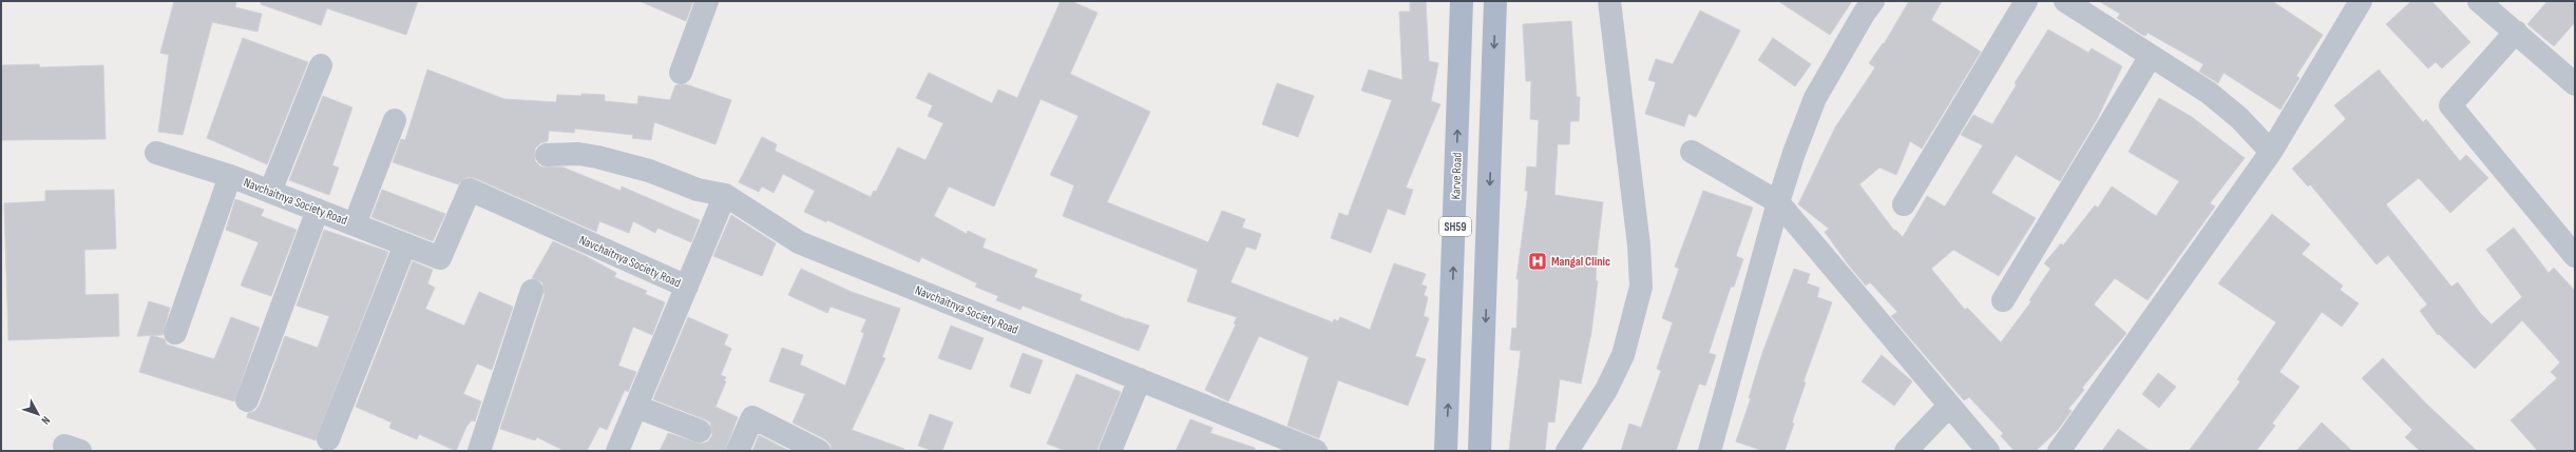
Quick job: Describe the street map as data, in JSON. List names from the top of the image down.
{
  "streets": {
    "main road": ["Karve Road", "SH59"],
    "street": ["Navchaitnya Society Road"]
  },
  "places": {
    "hospital": ["Mangal Clinic"]
  },
  "north": "bottom right"
}
